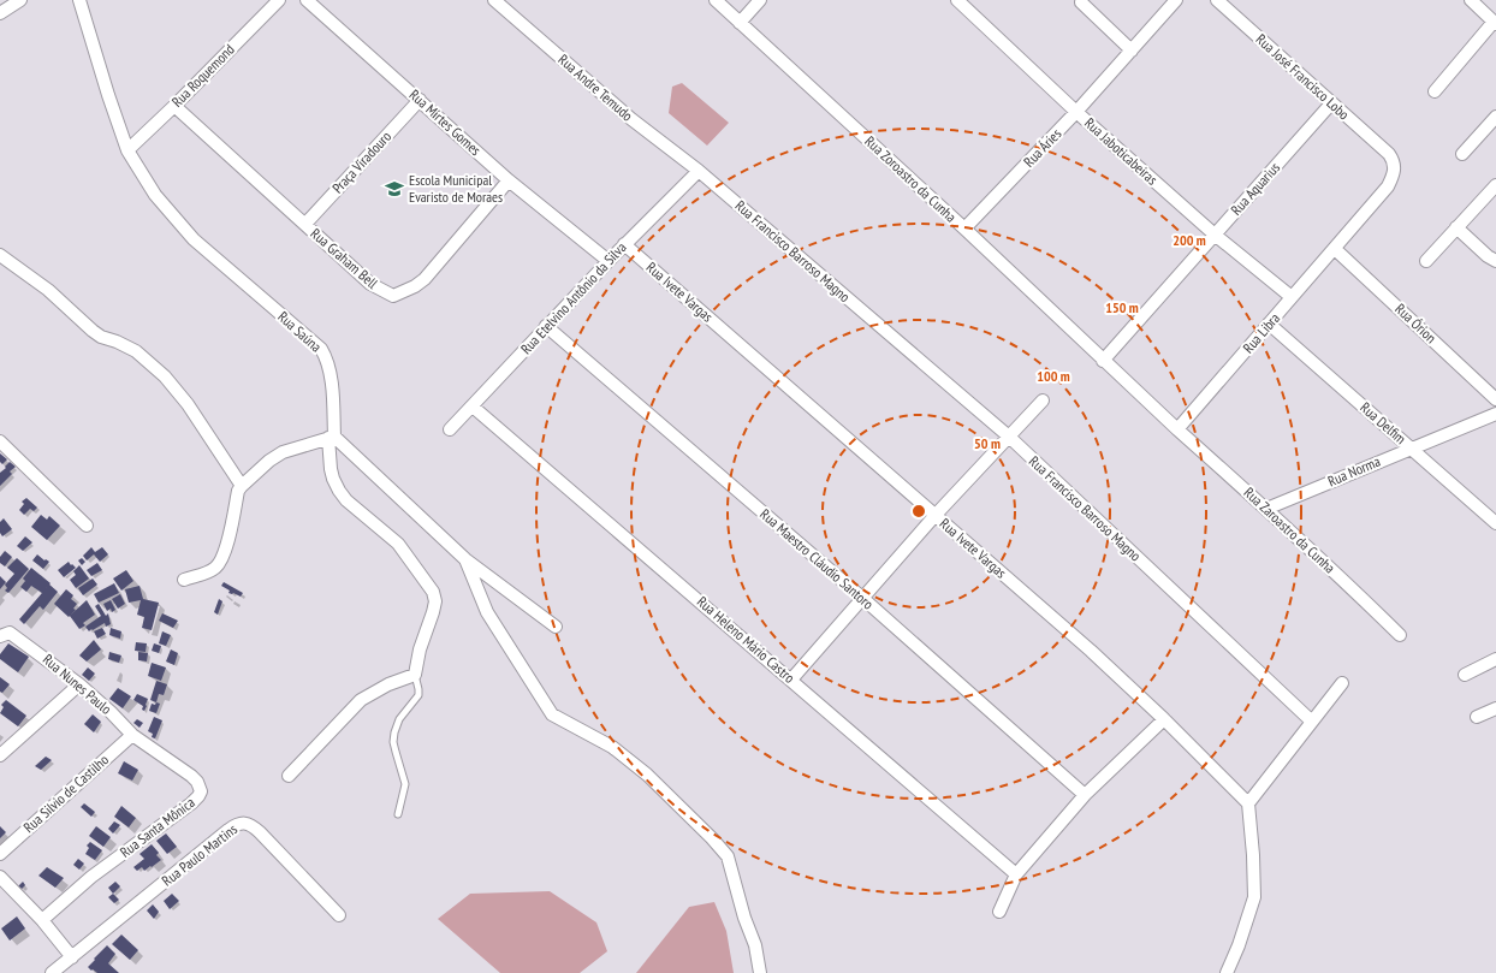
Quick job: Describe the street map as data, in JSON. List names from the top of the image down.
{
  "streets": {
    "street": [
      "Rua Roquemond",
      "Rua José Francisco Lobo",
      "Rua Andre Temudo",
      "Rua Mirtes Gomes",
      "Rua Áries",
      "Rua Jaboticabeiras",
      "Praça Viradouro",
      "Rua Zoroastro da Cunha",
      "Rua Aquarius",
      "Rua Francisco Barroso Magno",
      "Rua Graham Bell",
      "Rua Ivete Vargas",
      "Rua Etelvino Antônio da Silva",
      "Rua Órion",
      "Rua Saúna",
      "Rua Libra",
      "Rua Delfim",
      "Rua Norma",
      "Rua Zaroastro da Cunha",
      "Rua Maestro Cláudio Santoro",
      "Rua Heleno Mário Castro",
      "Rua Nunes Paulo",
      "Rua Silvio de Castilho",
      "Rua Santa Mônica",
      "Rua Paulo Martins"
    ]
  },
  "crossings": [
    ["Rua Roquemond", "Rua Graham Bell"],
    ["Rua Roquemond", "Rua Saúna"],
    ["Rua José Francisco Lobo", "Rua Aquarius"],
    ["Rua José Francisco Lobo", "Rua Libra"],
    ["Rua Andre Temudo", "Rua Francisco Barroso Magno"],
    ["Rua Andre Temudo", "Rua Etelvino Antônio da Silva"],
    ["Rua Mirtes Gomes", "Praça Viradouro"],
    ["Rua Mirtes Gomes", "Rua Graham Bell"],
    ["Rua Mirtes Gomes", "Rua Etelvino Antônio da Silva"],
    ["Rua Áries", "Rua Jaboticabeiras"],
    ["Rua Áries", "Rua Zoroastro da Cunha"],
    ["Rua Jaboticabeiras", "Rua Aquarius"],
    ["Rua Jaboticabeiras", "Rua Libra"],
    ["Praça Viradouro", "Rua Graham Bell"],
    ["Rua Zoroastro da Cunha", "Rua Aquarius"],
    ["Rua Francisco Barroso Magno", "Rua Etelvino Antônio da Silva"],
    ["Rua Ivete Vargas", "Rua Etelvino Antônio da Silva"],
    ["Rua Etelvino Antônio da Silva", "Rua Maestro Cláudio Santoro"],
    ["Rua Etelvino Antônio da Silva", "Rua Heleno Mário Castro"],
    ["Rua Órion", "Rua Libra"],
    ["Rua Libra", "Rua Delfim"],
    ["Rua Libra", "Rua Zaroastro da Cunha"],
    ["Rua Delfim", "Rua Norma"],
    ["Rua Norma", "Rua Zaroastro da Cunha"],
    ["Rua Nunes Paulo", "Rua Silvio de Castilho"],
    ["Rua Nunes Paulo", "Rua Santa Mônica"],
    ["Rua Silvio de Castilho", "Rua Santa Mônica"]
  ],
  "places": {
    "school or university": ["Escola Municipal Evaristo de Moraes"]
  },
  "rings": [
    "200 m",
    "150 m",
    "100 m",
    "50 m"
  ]
}
